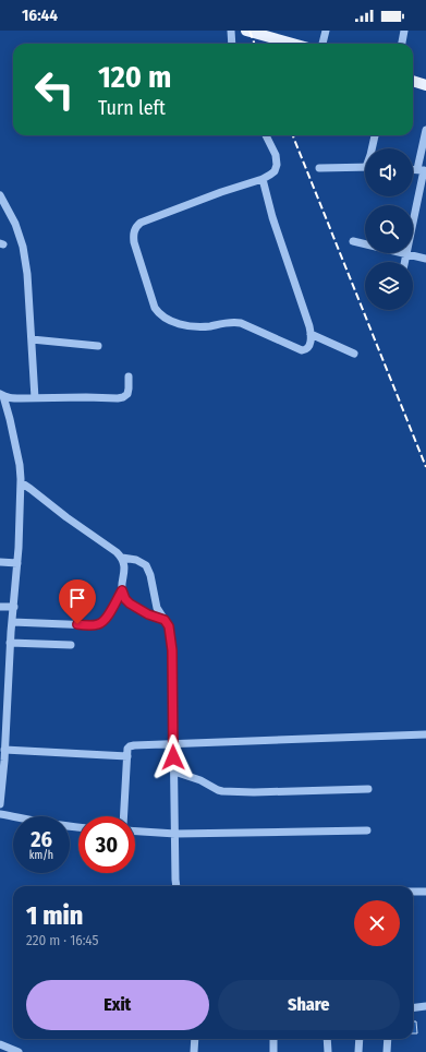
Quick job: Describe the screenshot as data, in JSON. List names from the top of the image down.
{
  "page": {
    "status": "16:44",
    "turn": ["120 m", "Turn left"],
    "speed": "26 km/h",
    "limit": "30",
    "heading": ["1 min", "220 m · 16:45"],
    "buttons": ["Exit", "Share"]
  }
}
